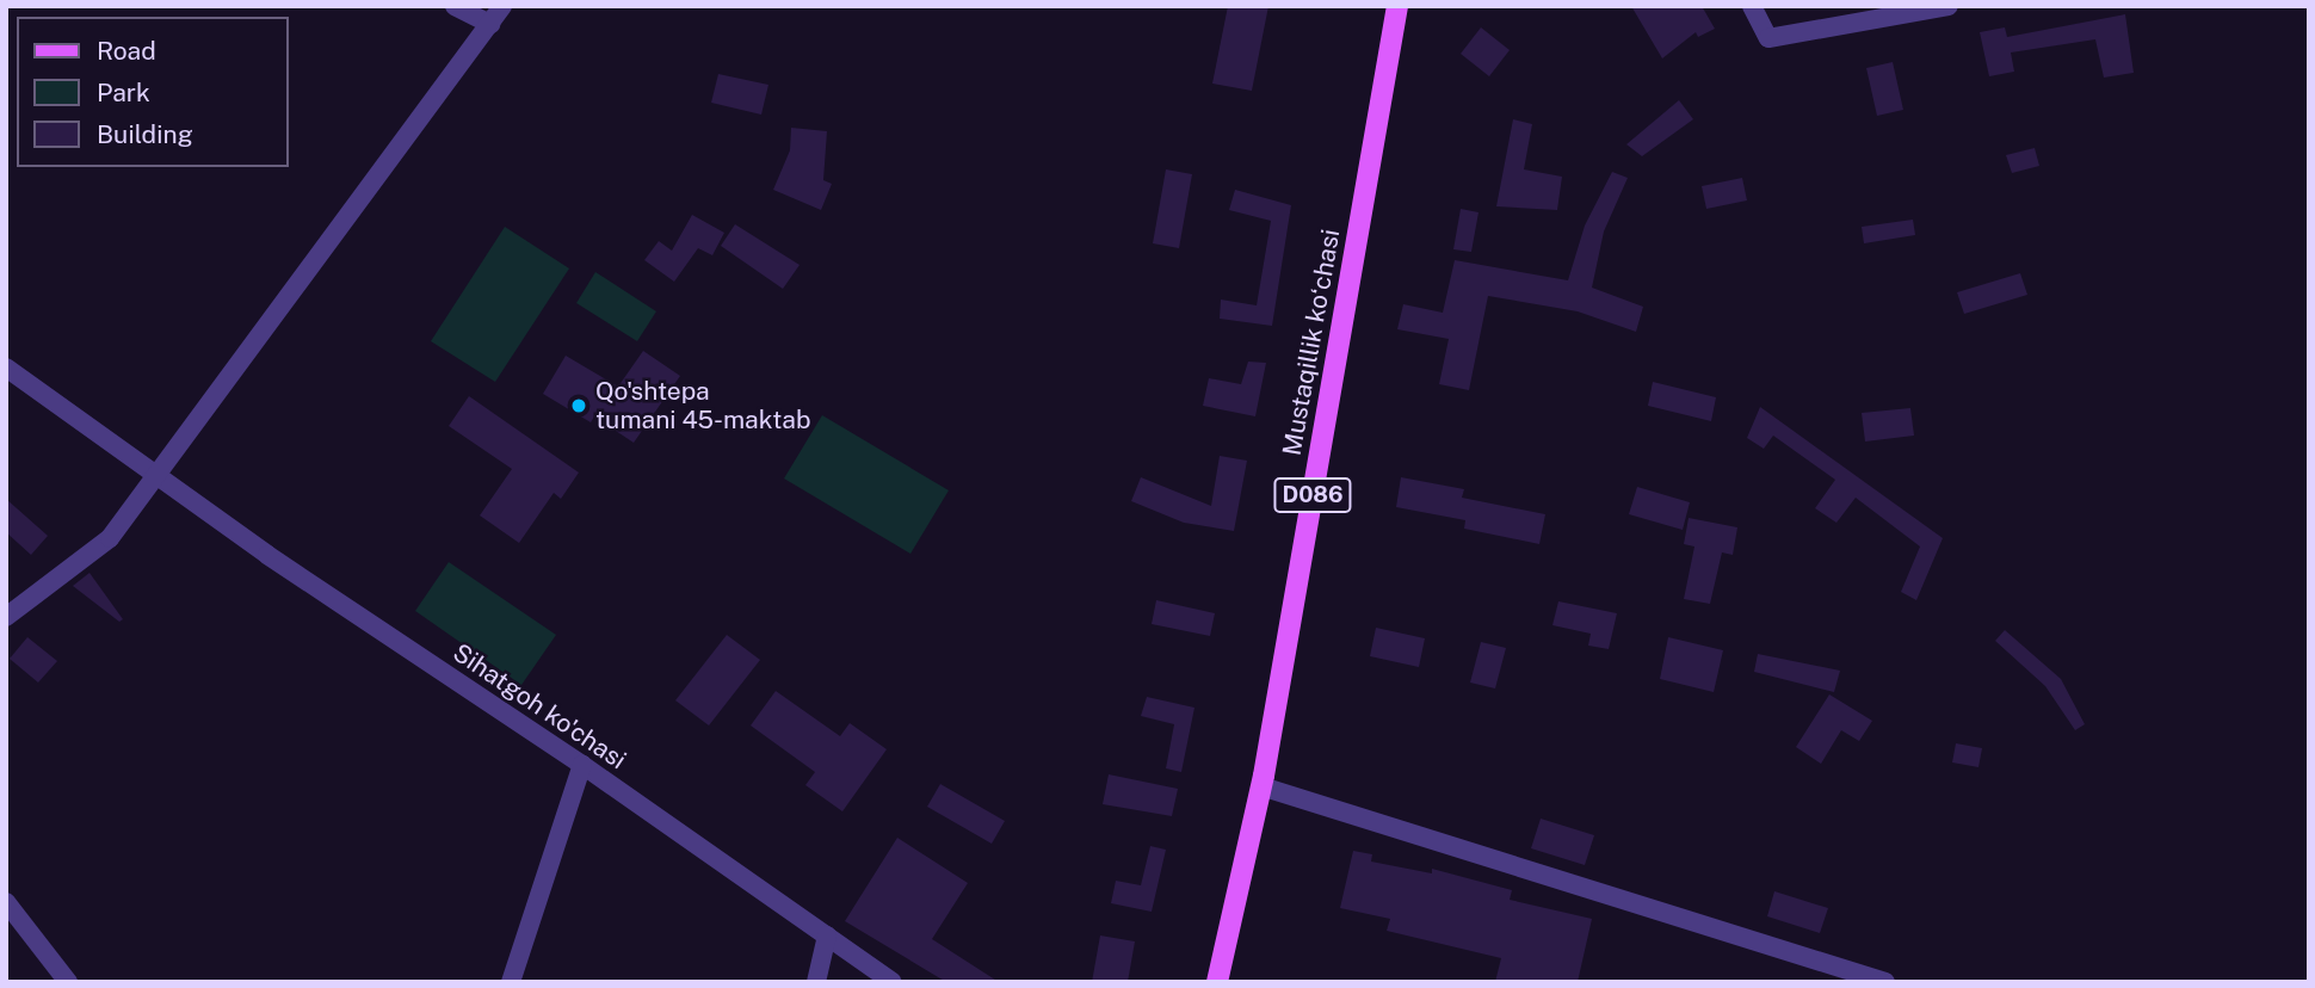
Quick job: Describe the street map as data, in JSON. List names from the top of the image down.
{
  "streets": {
    "main road": ["Mustaqillik koʻchasi", "D086"],
    "street": ["Sihatgoh ko'chasi"]
  },
  "places": ["Qo'shtepa tumani 45-maktab"],
  "legend": ["Road", "Park", "Building"]
}
